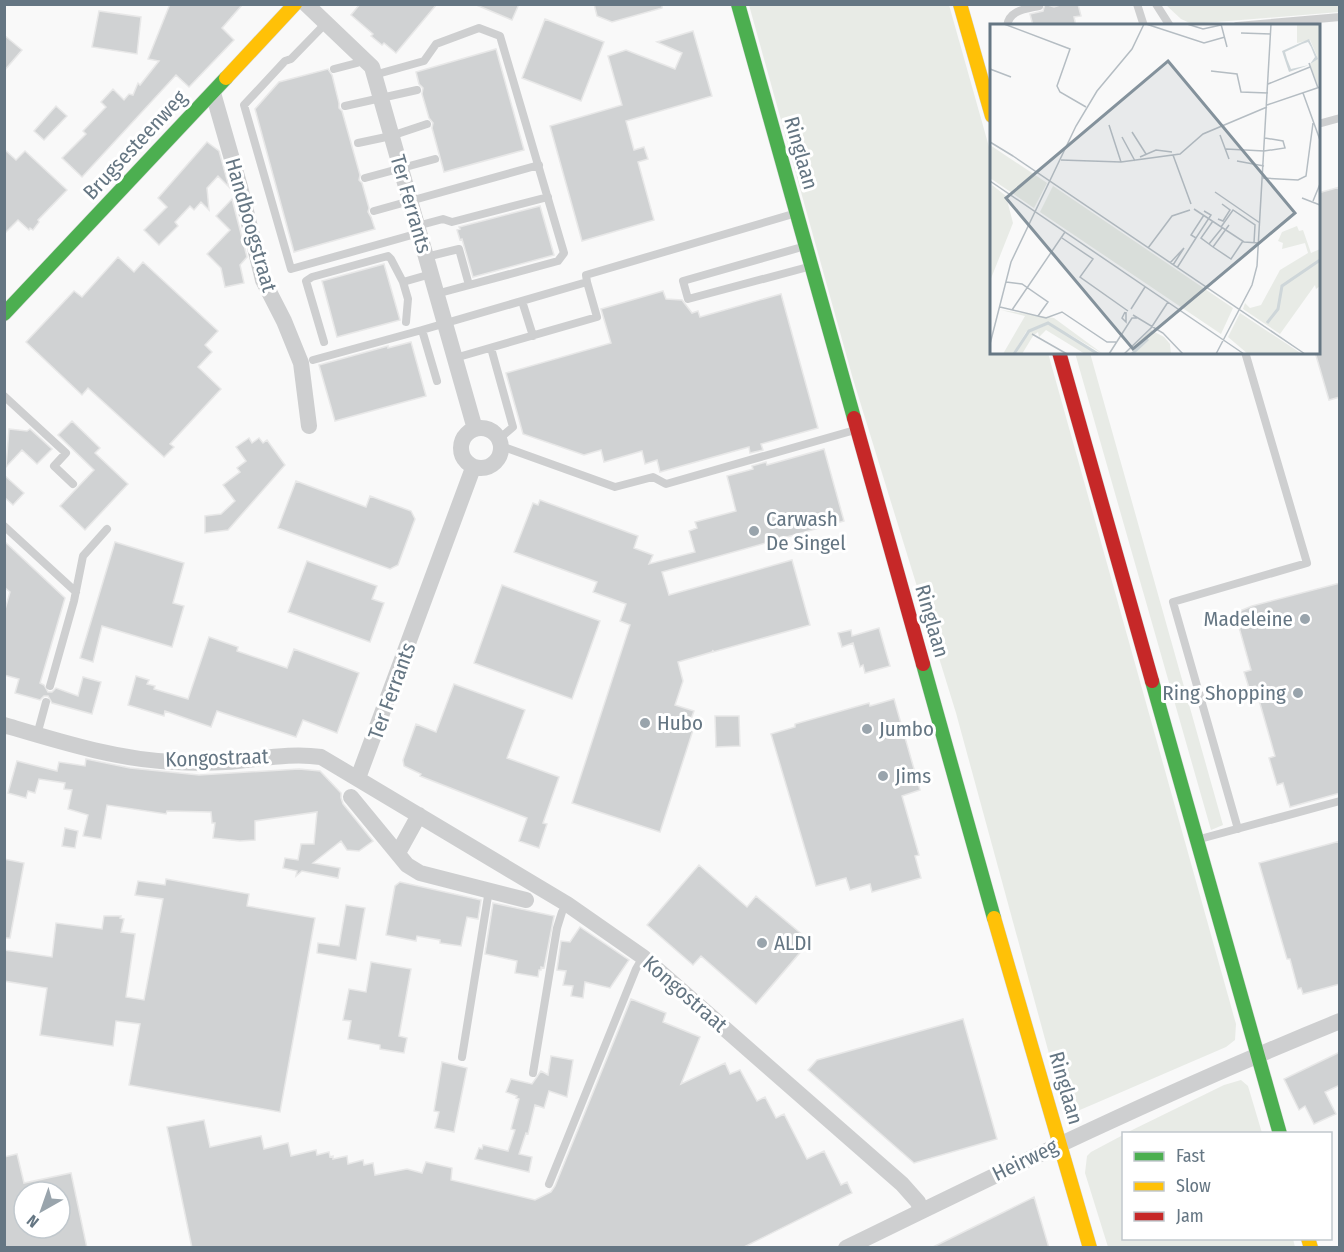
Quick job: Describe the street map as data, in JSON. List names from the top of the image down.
{
  "streets": {
    "main road": ["Brugsesteenweg", "Ringlaan"],
    "street": [
      "Ter Ferrants",
      "Handboogstraat",
      "Kongostraat",
      "Heirweg"
    ]
  },
  "crossings": [
    ["Brugsesteenweg", "Handboogstraat"],
    ["Ringlaan", "Heirweg"],
    ["Ter Ferrants", "Kongostraat"],
    ["Kongostraat", "Heirweg"]
  ],
  "places": [
    "Carwash De Singel",
    "Madeleine",
    "Ring Shopping",
    "Hubo",
    "Jumbo",
    "Jims",
    "ALDI"
  ],
  "legend": ["Fast", "Slow", "Jam"],
  "north": "bottom left"
}
